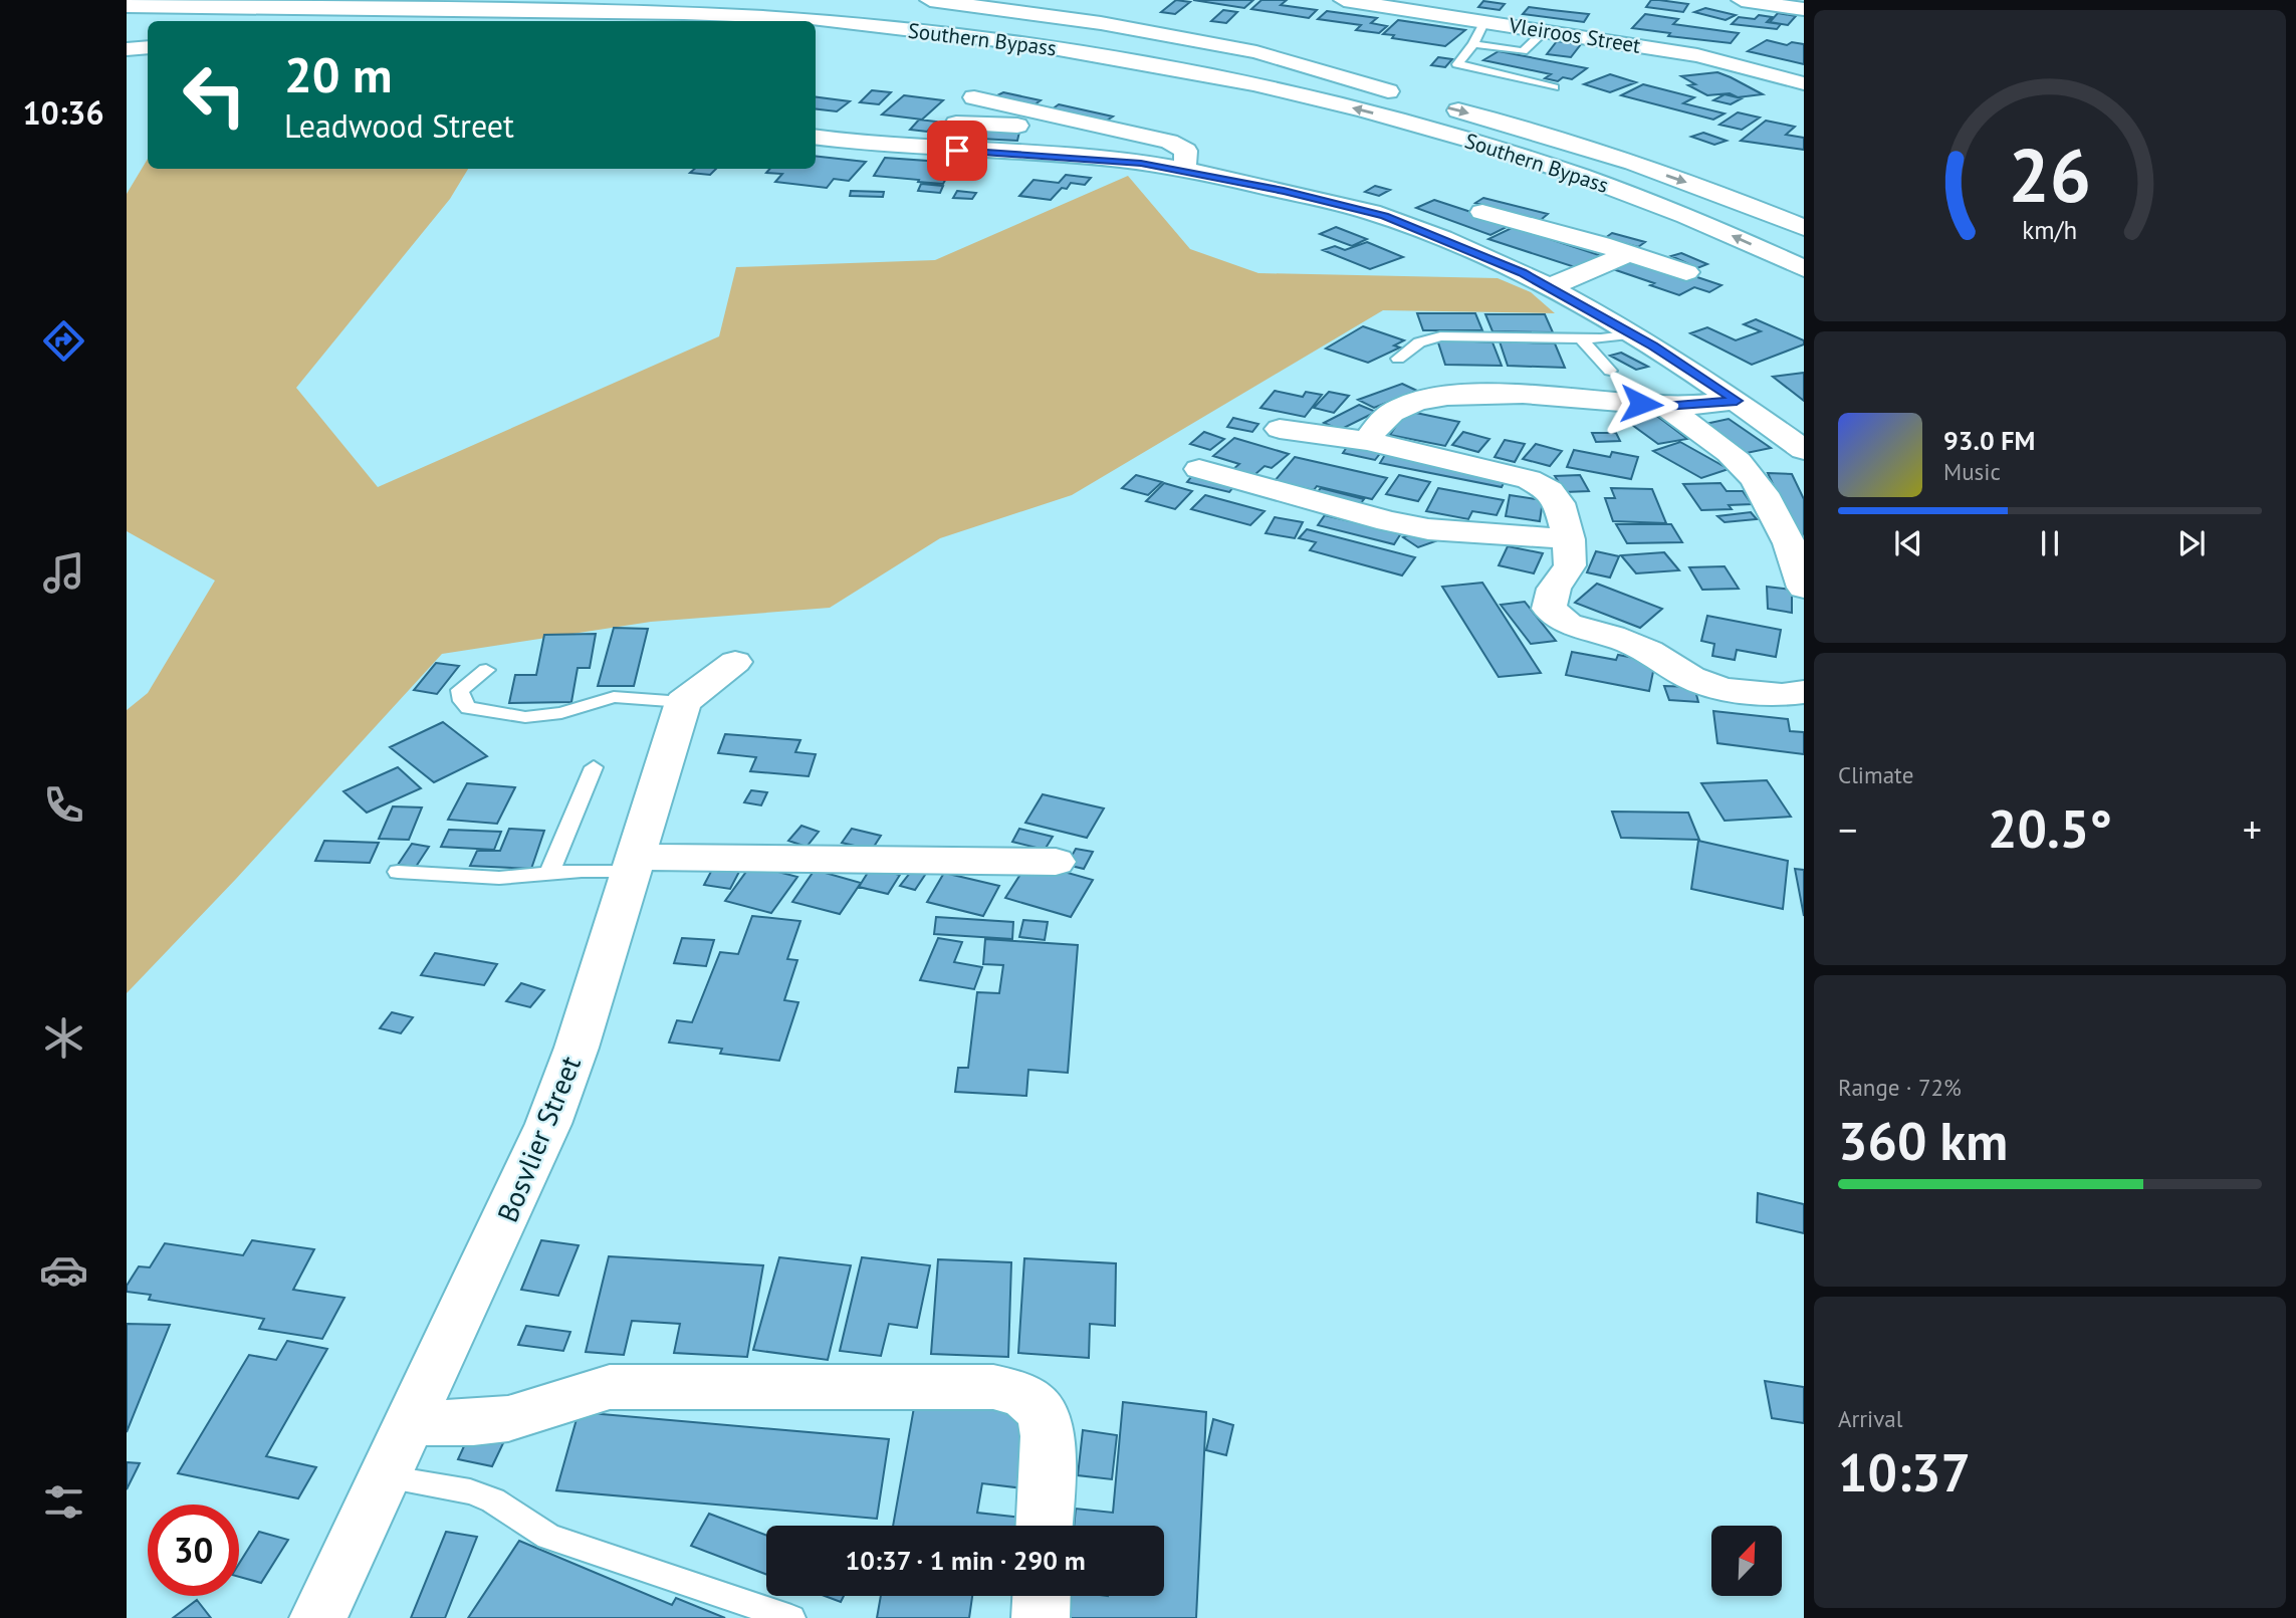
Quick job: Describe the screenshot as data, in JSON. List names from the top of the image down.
{
  "streets": {
    "main road": ["Vleiroos Street", "Southern Bypass", "Bosvlier Street"]
  },
  "north": "top right",
  "page": {
    "tabs": "10:36",
    "turn": ["20 m", "Leadwood Street"],
    "song": ["93.0 FM", "Music"],
    "tile": [
      "Climate",
      ["Range · 72%", "360 km"],
      ["Arrival", "10:37"]
    ],
    "heat": ["−", "20.5°", "+"],
    "limit": "30",
    "trip": "10:37 · 1 min · 290 m",
    "gauge": ["26", "km/h"]
  }
}
